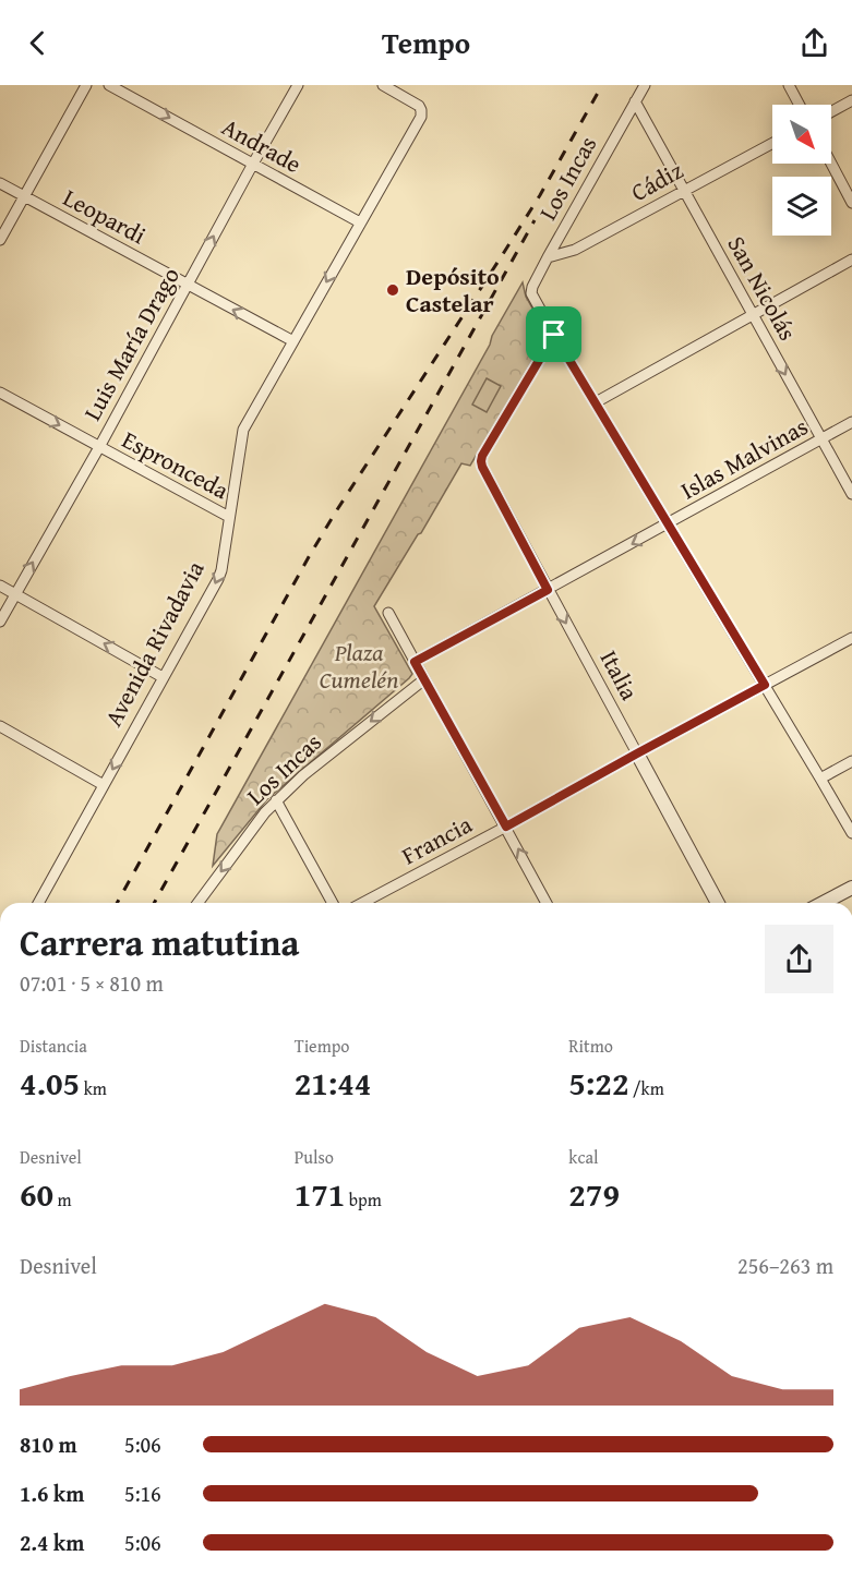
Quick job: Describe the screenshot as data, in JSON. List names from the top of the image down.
{
  "streets": {
    "street": [
      "Andrade",
      "Los Incas",
      "Cádiz",
      "Leopardi",
      "San Nicolás",
      "Luis María Drago",
      "Islas Malvinas",
      "Espronceda",
      "Avenida Rivadavia",
      "Italia",
      "Francia"
    ]
  },
  "crossings": [
    ["Andrade", "Luis María Drago"],
    ["Andrade", "Avenida Rivadavia"],
    ["Los Incas", "Cádiz"],
    ["Los Incas", "San Nicolás"],
    ["Los Incas", "Italia"],
    ["Cádiz", "San Nicolás"],
    ["Leopardi", "Luis María Drago"],
    ["Leopardi", "Avenida Rivadavia"],
    ["San Nicolás", "Islas Malvinas"],
    ["Luis María Drago", "Espronceda"],
    ["Islas Malvinas", "Italia"],
    ["Espronceda", "Avenida Rivadavia"],
    ["Italia", "Francia"]
  ],
  "one_way": [
    "Andrade",
    "Los Incas",
    "Leopardi",
    "Luis María Drago",
    "Espronceda",
    "Avenida Rivadavia"
  ],
  "parks": ["Plaza Cumelén"],
  "places": ["Depósito Castelar"],
  "north": "bottom right",
  "page": {
    "header": "Tempo",
    "heading": ["Carrera matutina", "07:01 · 5 × 810 m"],
    "stats": [
      ["Distancia", "4.05 km"],
      ["Tiempo", "21:44"],
      ["Ritmo", "5:22 /km"],
      ["Desnivel", "60 m"],
      ["Pulso", "171 bpm"],
      ["kcal", "279"]
    ],
    "chart": ["Desnivel", "256–263 m"],
    "list": [
      {
        "name": "810 m",
        "note": "5:06"
      },
      {
        "name": "1.6 km",
        "note": "5:16"
      },
      {
        "name": "2.4 km",
        "note": "5:06"
      }
    ]
  }
}
